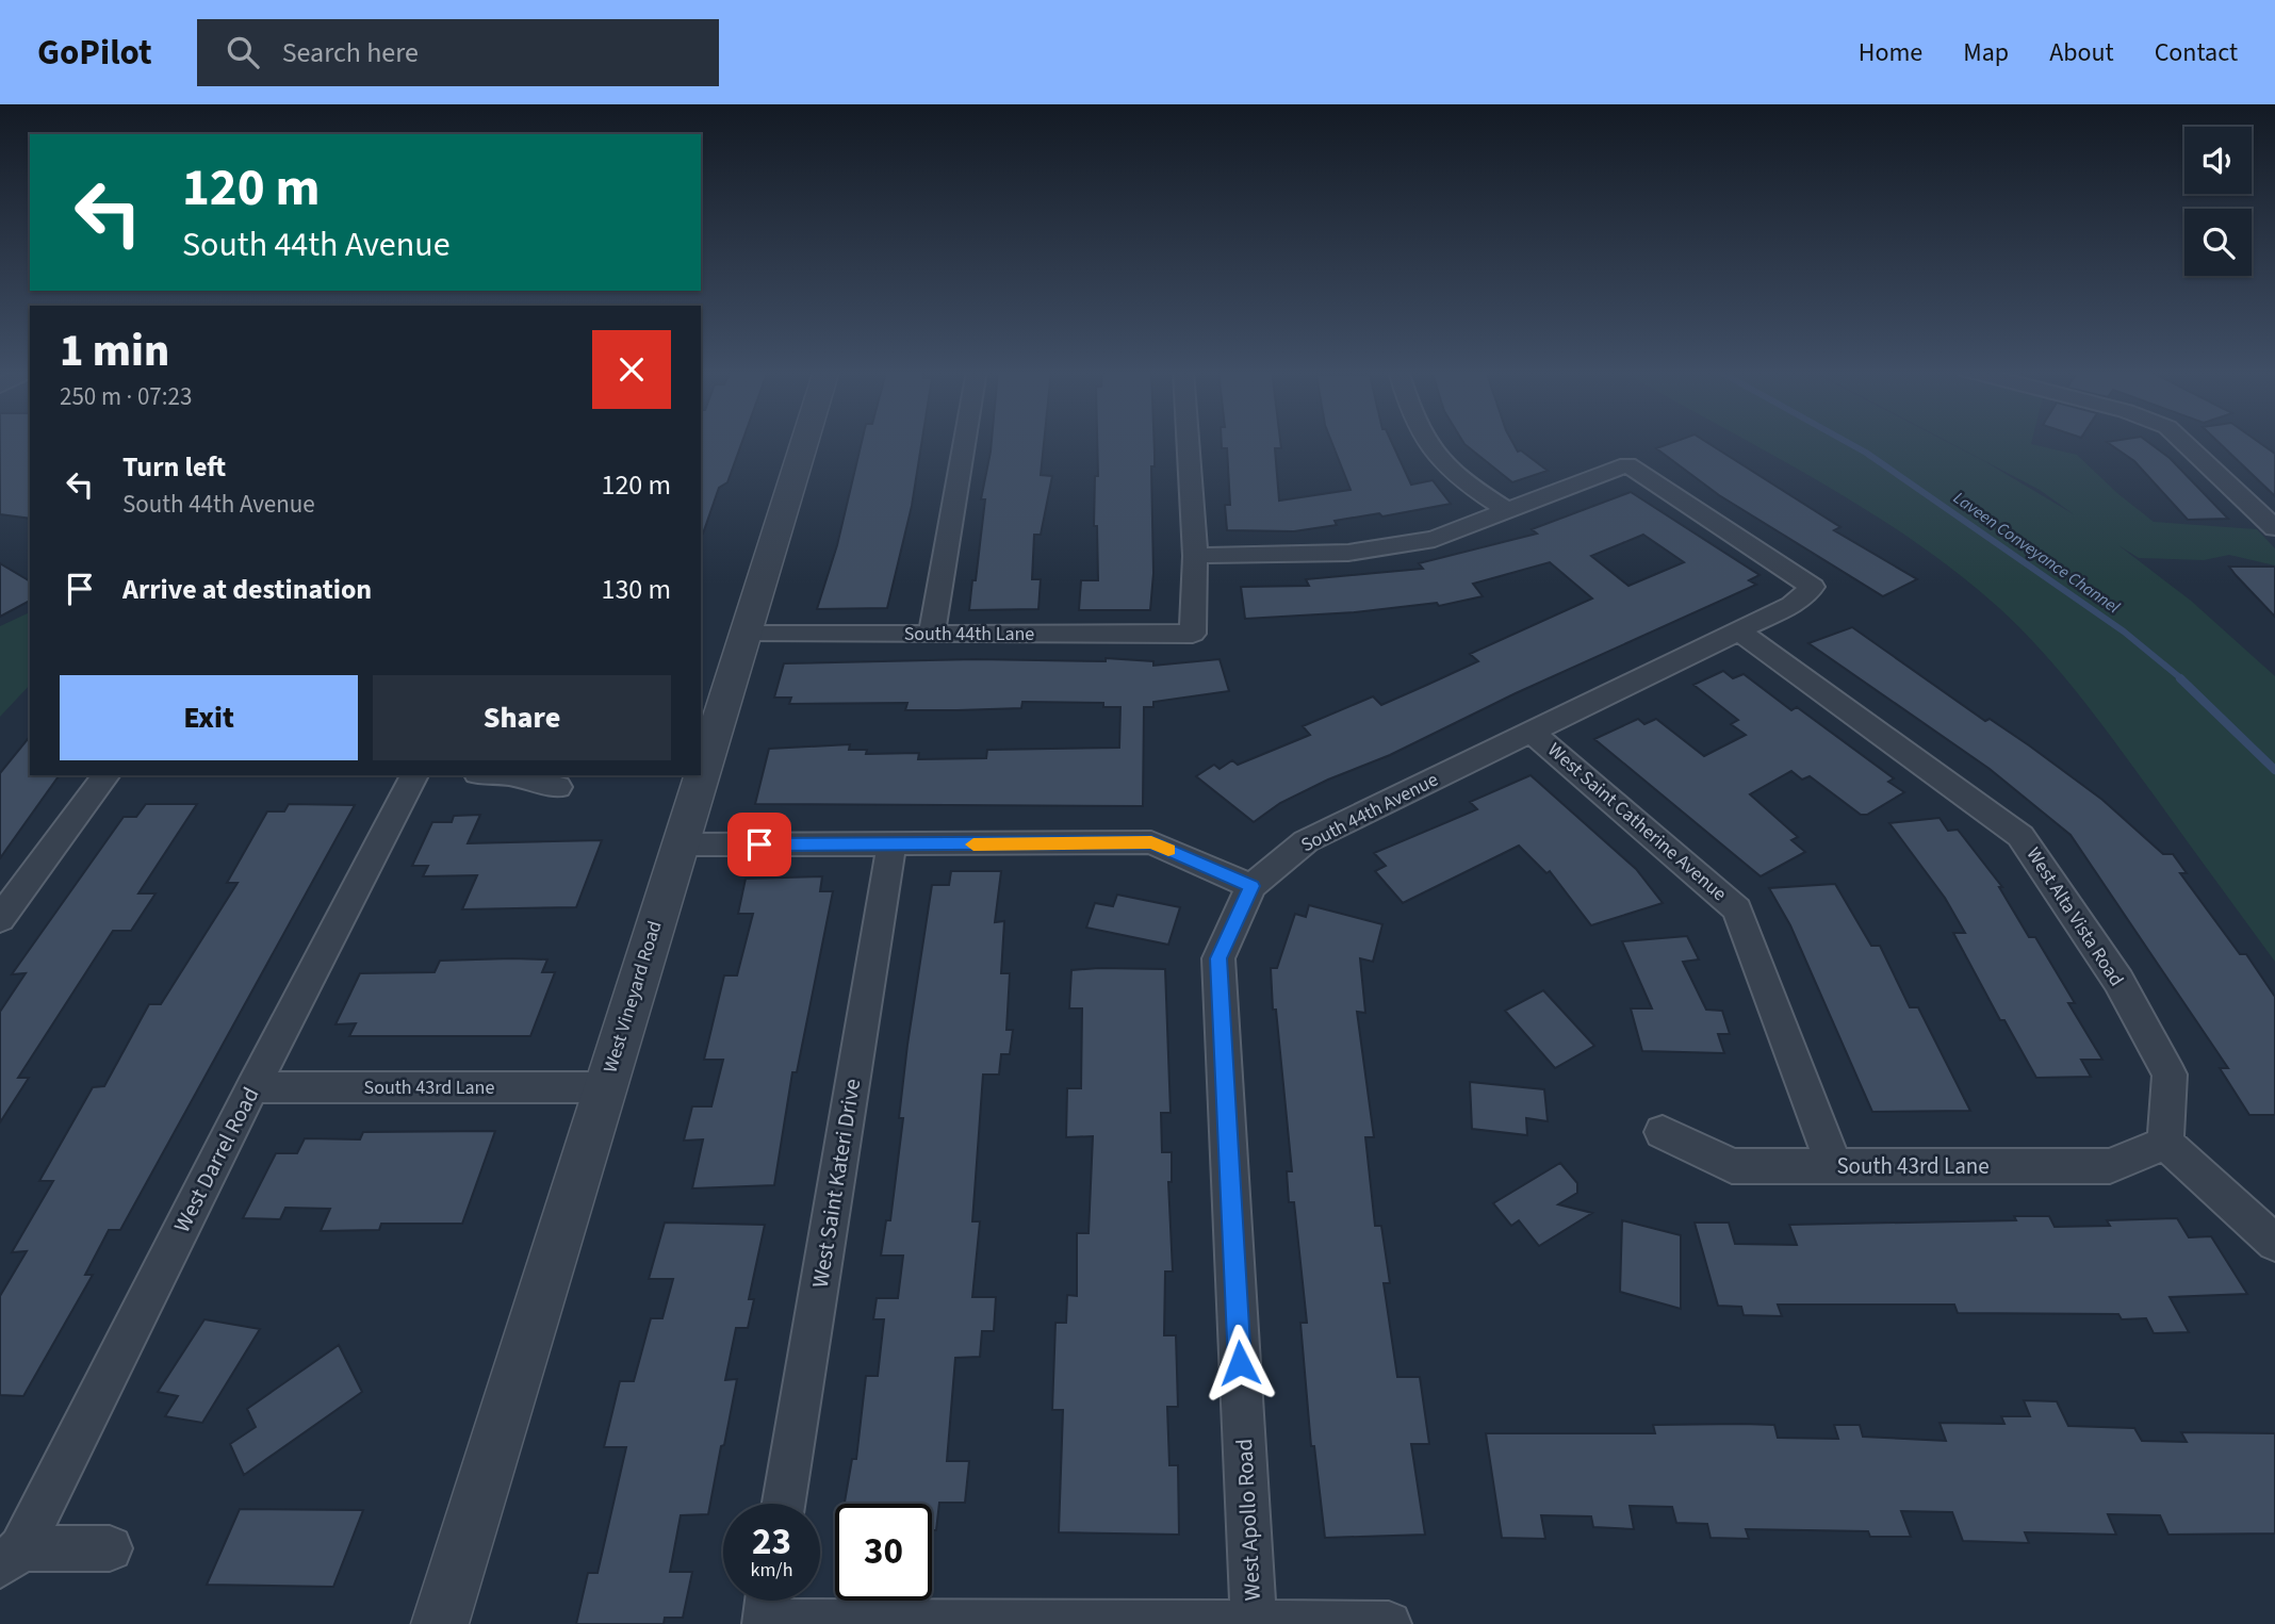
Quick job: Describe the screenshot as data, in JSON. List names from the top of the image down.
{
  "streets": {
    "street": [
      "South 44th Lane",
      "South 44th Avenue",
      "West Saint Catherine Avenue",
      "West Alta Vista Road",
      "West Vineyard Road",
      "South 43rd Lane",
      "West Darrel Road",
      "West Saint Kateri Drive",
      "West Apollo Road"
    ]
  },
  "crossings": [
    ["South 44th Lane", "West Vineyard Road"],
    ["South 44th Avenue", "West Saint Catherine Avenue"],
    ["South 44th Avenue", "West Alta Vista Road"],
    ["South 44th Avenue", "West Apollo Road"],
    ["West Saint Catherine Avenue", "South 43rd Lane"],
    ["West Alta Vista Road", "South 43rd Lane"],
    ["West Vineyard Road", "South 43rd Lane"],
    ["South 43rd Lane", "West Darrel Road"]
  ],
  "water": ["Laveen Conveyance Channel"],
  "page": {
    "header": "GoPilot",
    "search": "Search here",
    "nav": [
      "Home",
      "Map",
      "About",
      "Contact"
    ],
    "turn": ["120 m", "South 44th Avenue"],
    "heading": ["1 min", "250 m · 07:23"],
    "list": [
      {
        "name": "Turn left",
        "note": "South 44th Avenue",
        "value": "120 m"
      },
      {
        "name": "Arrive at destination",
        "value": "130 m"
      }
    ],
    "buttons": ["Exit", "Share"],
    "speed": "23 km/h",
    "limit": "30"
  }
}
